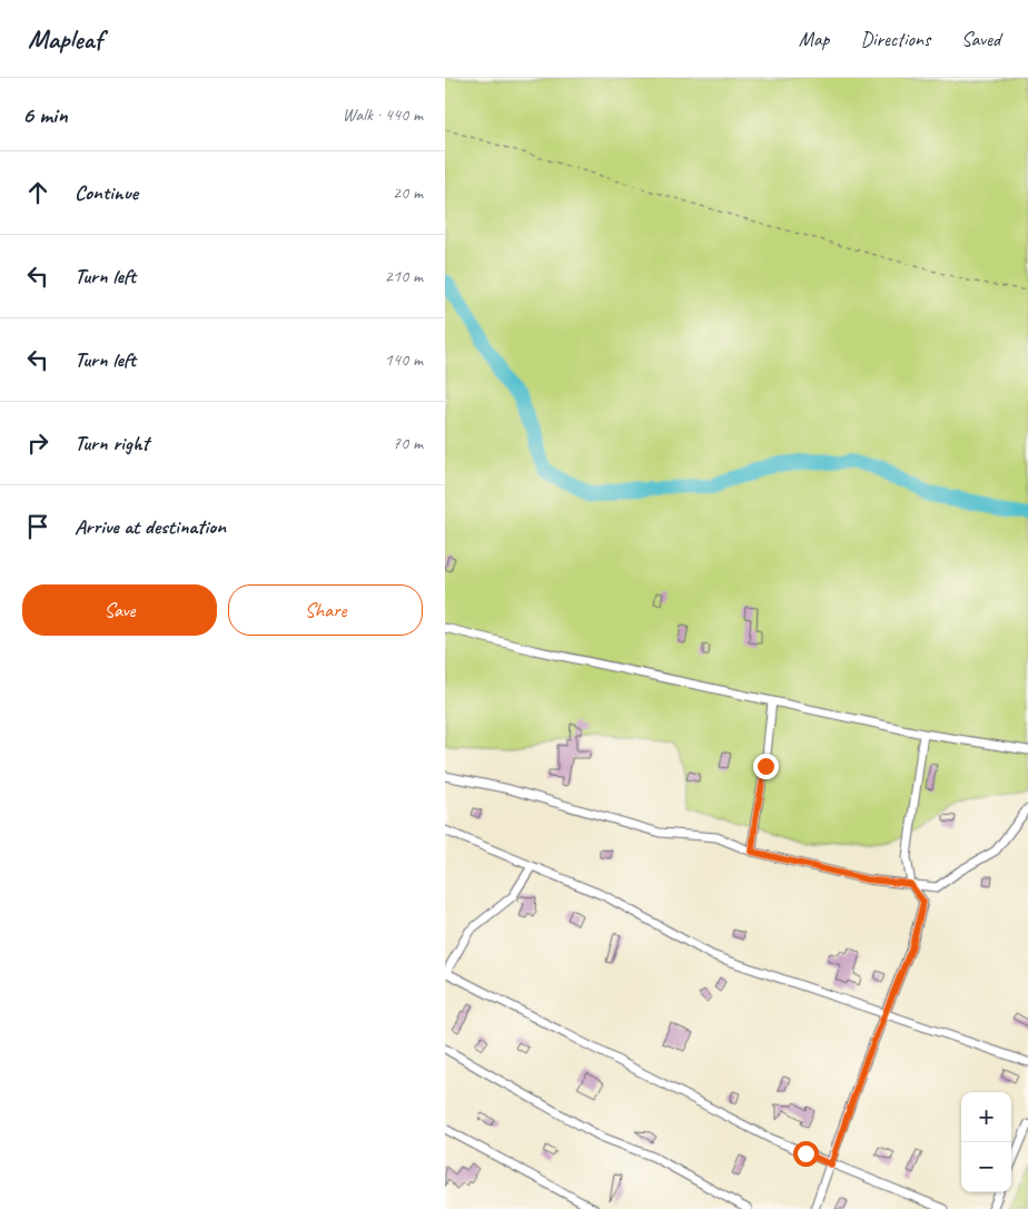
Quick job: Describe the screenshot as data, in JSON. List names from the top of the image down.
{
  "page": {
    "header": "Mapleaf",
    "nav": ["Map", "Directions", "Saved"],
    "heading": ["6 min", "Walk · 440 m"],
    "list": [
      ["Continue", "20 m"],
      ["Turn left", "210 m"],
      ["Turn left", "140 m"],
      ["Turn right", "70 m"],
      "Arrive at destination"
    ],
    "buttons": ["Save", "Share"],
    "map_buttons": ["+", "−"]
  }
}
